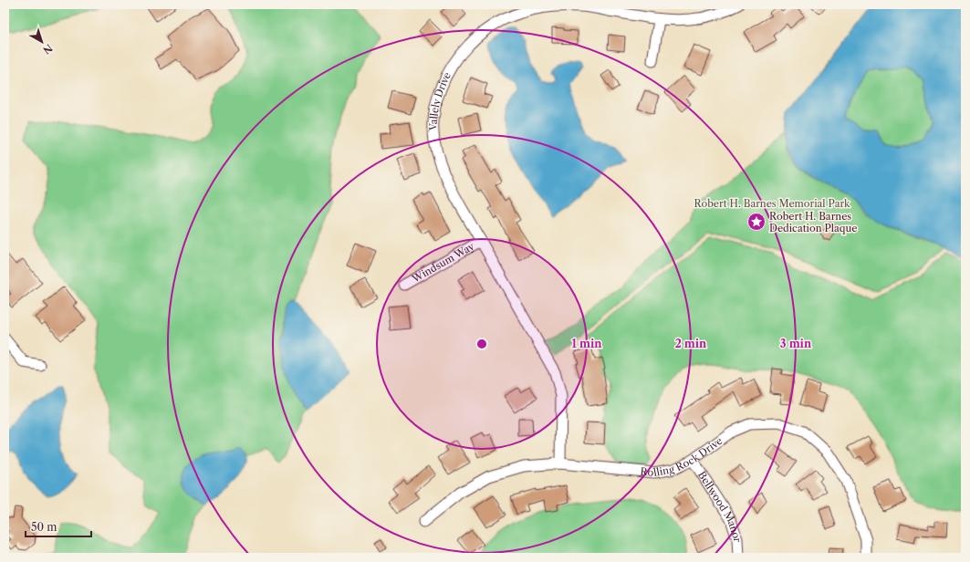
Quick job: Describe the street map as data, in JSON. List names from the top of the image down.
{
  "streets": {
    "street": [
      "Vallely Drive",
      "Windsum Way",
      "Rolling Rock Drive",
      "Bellwood Manor"
    ]
  },
  "crossings": [
    ["Vallely Drive", "Windsum Way"],
    ["Vallely Drive", "Rolling Rock Drive"],
    ["Rolling Rock Drive", "Bellwood Manor"]
  ],
  "parks": ["Robert H. Barnes Memorial Park"],
  "places": {
    "place": ["Robert H. Barnes Dedication Plaque"]
  },
  "scale_bar": "50 m",
  "north": "bottom right",
  "rings": ["1 min", "2 min", "3 min"]
}
